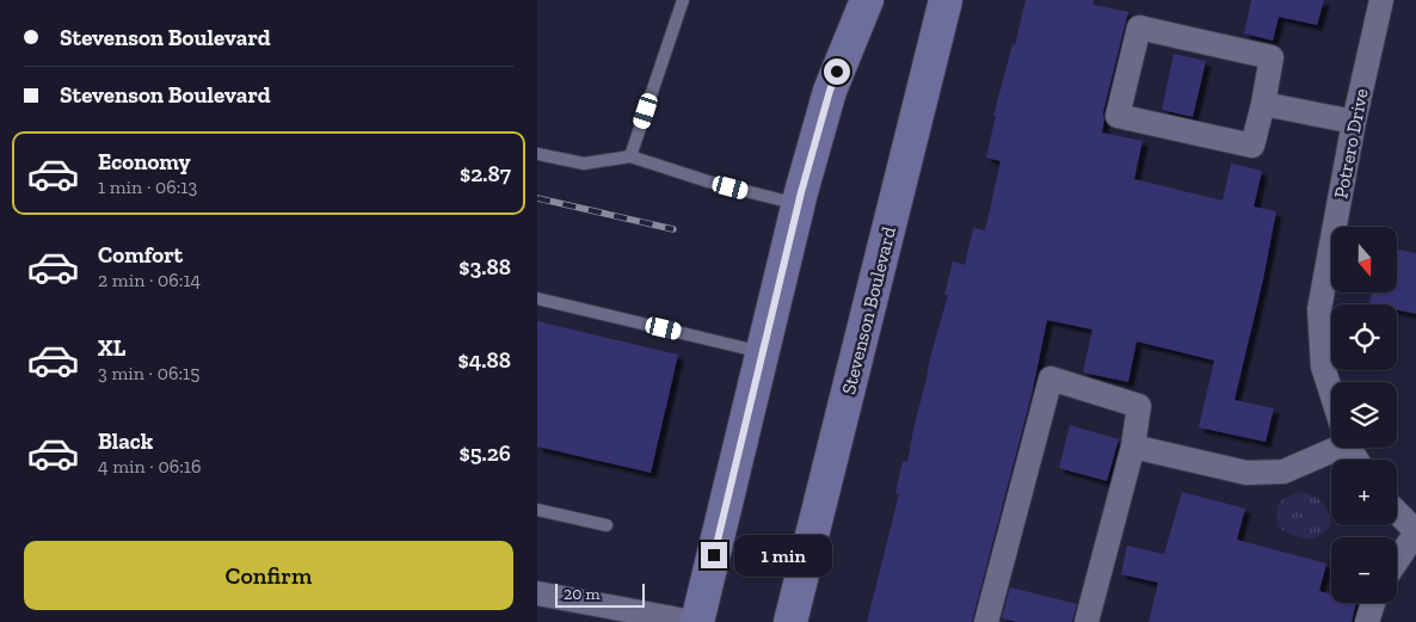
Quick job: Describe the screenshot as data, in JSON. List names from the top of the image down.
{
  "streets": {
    "main road": ["Stevenson Boulevard"],
    "street": ["Potrero Drive"]
  },
  "scale_bar": "20 m",
  "north": "bottom",
  "page": {
    "banner": ["Stevenson Boulevard", "Stevenson Boulevard"],
    "list": [
      {
        "name": "Economy",
        "note": "1 min · 06:13",
        "value": "$2.87"
      },
      {
        "name": "Comfort",
        "note": "2 min · 06:14",
        "value": "$3.88"
      },
      {
        "name": "XL",
        "note": "3 min · 06:15",
        "value": "$4.88"
      },
      {
        "name": "Black",
        "note": "4 min · 06:16",
        "value": "$5.26"
      }
    ],
    "map_buttons": ["+", "−"],
    "buttons": "Confirm",
    "bubble": "1 min",
    "scale": "20 m"
  }
}
